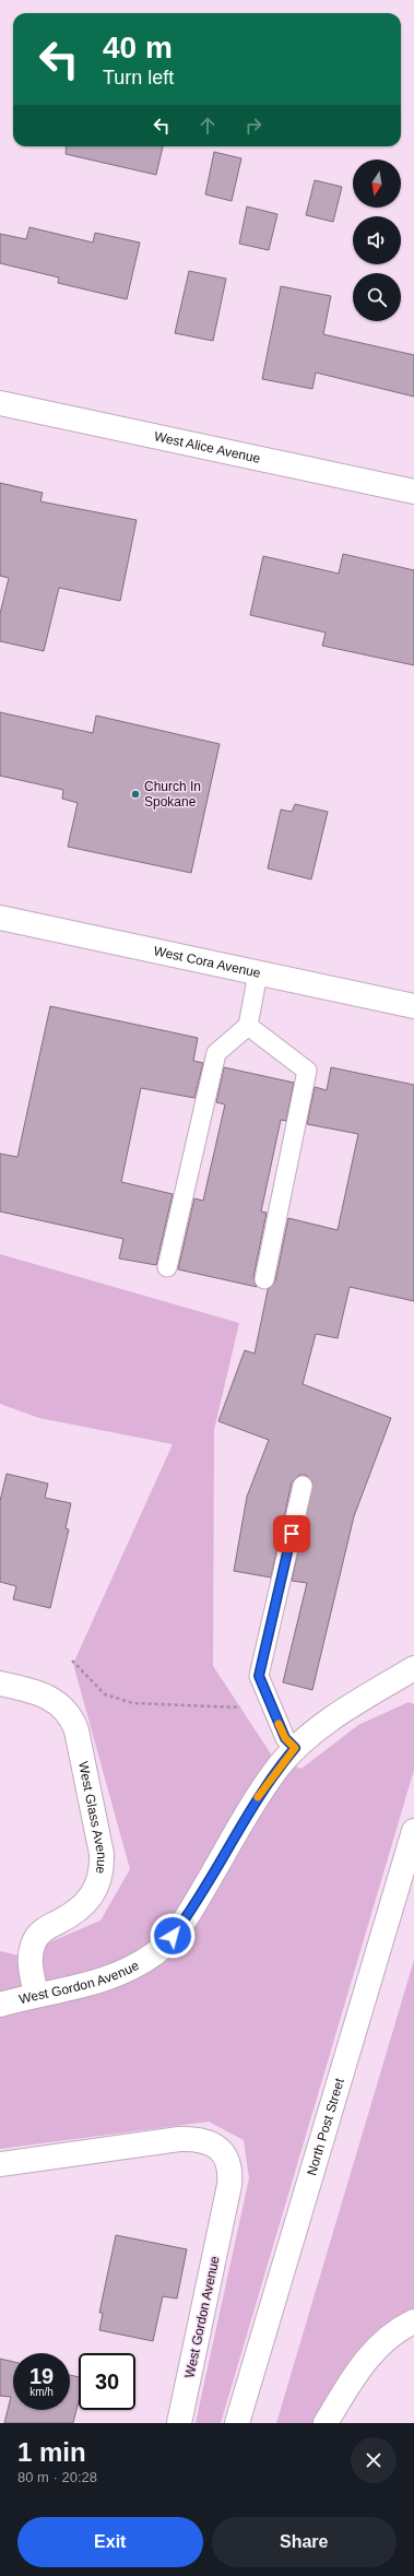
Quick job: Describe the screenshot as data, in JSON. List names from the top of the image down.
{
  "streets": {
    "street": [
      "West Alice Avenue",
      "West Cora Avenue",
      "West Glass Avenue",
      "West Gordon Avenue",
      "North Post Street"
    ]
  },
  "crossings": [
    ["West Glass Avenue", "West Gordon Avenue"]
  ],
  "places": ["Church In Spokane"],
  "north": "bottom",
  "page": {
    "turn": ["40 m", "Turn left"],
    "speed": "19 km/h",
    "limit": "30",
    "heading": ["1 min", "80 m · 20:28"],
    "buttons": ["Exit", "Share"]
  }
}
